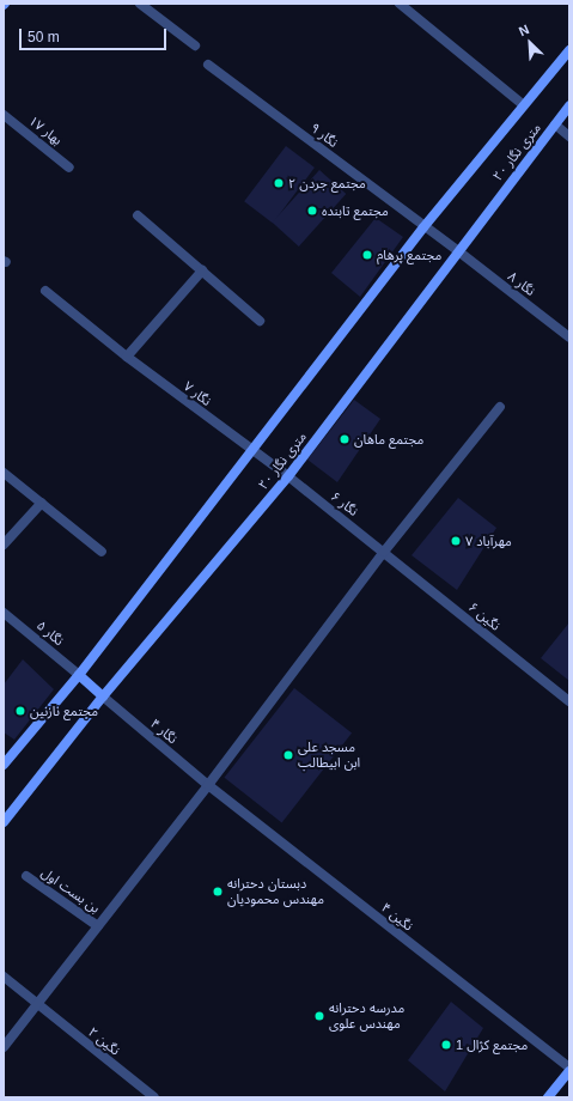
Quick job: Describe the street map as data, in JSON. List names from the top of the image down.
{
  "streets": {
    "street": [
      "بهار ۱۷",
      "نگار ۹",
      "۲۰ متری نگار",
      "نگار ۸",
      "نگار ۷",
      "نگار ۶",
      "نگین ۶",
      "نگار ۵",
      "نگار ۴",
      "بن بست اول",
      "نگین ۴",
      "نگین ۲"
    ]
  },
  "crossings": [
    ["نگار ۹", "۲۰ متری نگار"],
    ["نگار ۹", "نگار ۸"],
    ["۲۰ متری نگار", "نگار ۸"],
    ["۲۰ متری نگار", "نگار ۷"],
    ["۲۰ متری نگار", "نگار ۶"],
    ["۲۰ متری نگار", "نگار ۵"],
    ["۲۰ متری نگار", "نگار ۴"],
    ["نگار ۷", "نگار ۶"],
    ["نگار ۶", "نگین ۶"],
    ["نگار ۴", "نگین ۴"]
  ],
  "places": [
    "مجتمع جردن ۲",
    "مجتمع تابنده",
    "مجتمع پرهام",
    "مجتمع ماهان",
    "مهرآباد ۷",
    "مجتمع نازنین",
    "مسجد علی ابن ابیطالب",
    "دبستان دخترانه مهندس محمودیان",
    "مدرسه دخترانه مهندس علوی",
    "مجتمع کژال 1"
  ],
  "scale_bar": "50 m",
  "north": "top left"
}
